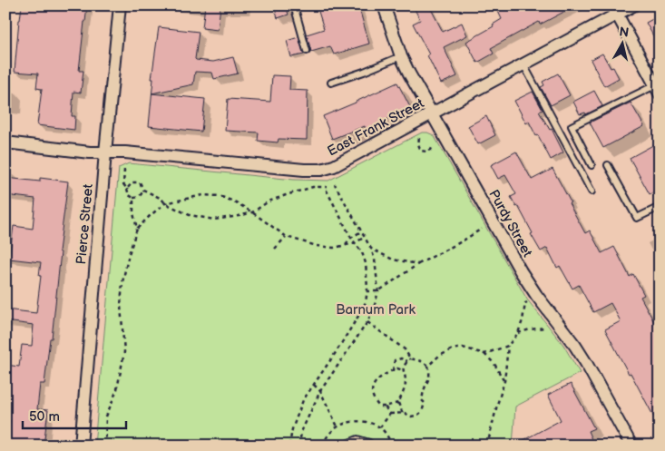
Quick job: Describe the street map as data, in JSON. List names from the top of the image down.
{
  "streets": {
    "street": ["East Frank Street", "Purdy Street", "Pierce Street"]
  },
  "crossings": [
    ["East Frank Street", "Purdy Street"],
    ["East Frank Street", "Pierce Street"]
  ],
  "parks": ["Barnum Park"],
  "scale_bar": "50 m",
  "north": "top"
}
